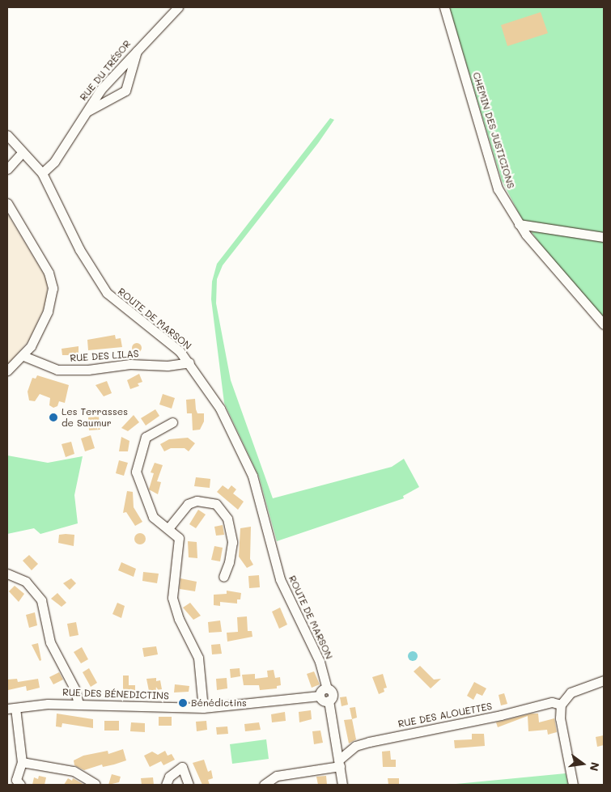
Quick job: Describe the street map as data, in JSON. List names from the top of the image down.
{
  "streets": {
    "street": [
      "RUE DU TRÉSOR",
      "CHEMIN DES JUSTICIONS",
      "ROUTE DE MARSON",
      "RUE DES LILAS",
      "RUE DES BÉNEDICTINS",
      "RUE DES ALOUETTES"
    ]
  },
  "crossings": [
    ["RUE DU TRÉSOR", "ROUTE DE MARSON"],
    ["ROUTE DE MARSON", "RUE DES LILAS"],
    ["ROUTE DE MARSON", "RUE DES BÉNEDICTINS"]
  ],
  "places": ["Les Terrasses de Saumur", "Bénédictins"],
  "north": "right"
}
